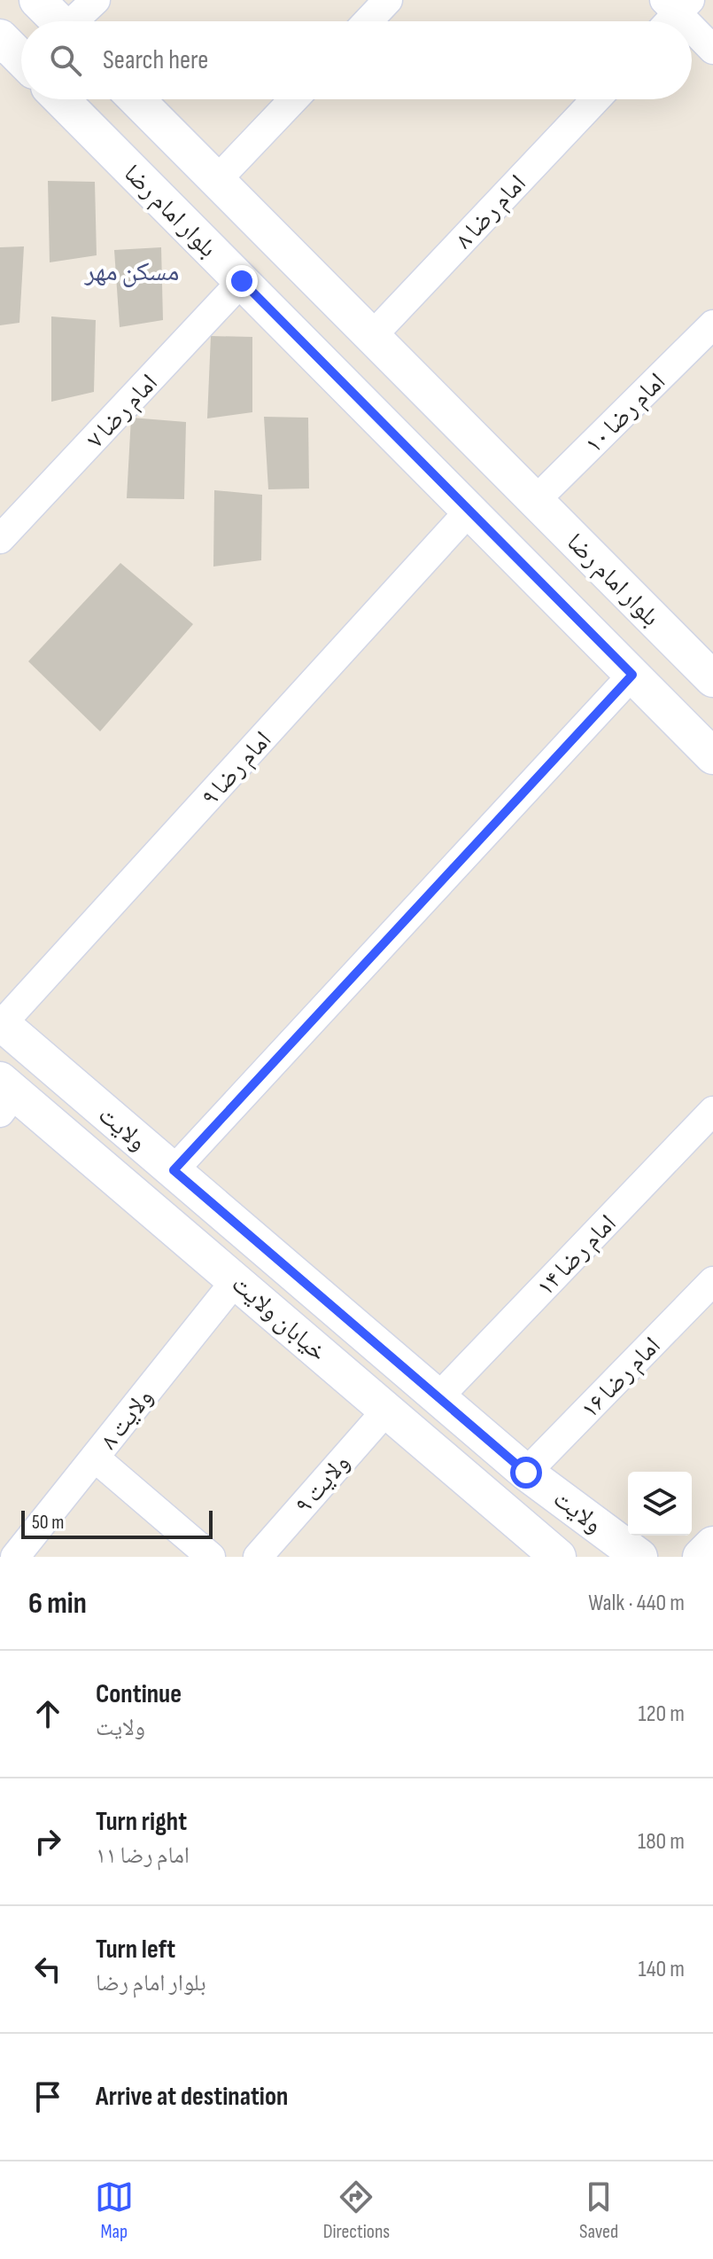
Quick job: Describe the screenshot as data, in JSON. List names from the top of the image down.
{
  "streets": {
    "street": [
      "بلوار امام رضا",
      "امام رضا ۸",
      "امام رضا ۷",
      "امام رضا ۱۰",
      "امام رضا ۹",
      "ولایت",
      "امام رضا ۱۴",
      "خیابان ولایت",
      "امام رضا ۱۶",
      "ولایت ۸",
      "ولایت ۹"
    ]
  },
  "crossings": [
    ["بلوار امام رضا", "امام رضا ۸"],
    ["بلوار امام رضا", "امام رضا ۷"],
    ["بلوار امام رضا", "امام رضا ۱۰"],
    ["بلوار امام رضا", "امام رضا ۹"],
    ["امام رضا ۹", "ولایت"],
    ["ولایت", "امام رضا ۱۴"],
    ["ولایت", "امام رضا ۱۶"],
    ["خیابان ولایت", "ولایت ۸"],
    ["خیابان ولایت", "ولایت ۹"]
  ],
  "districts": ["مسکن مهر"],
  "scale_bar": "50 m",
  "page": {
    "search": "Search here",
    "scale": "50 m",
    "heading": ["6 min", "Walk · 440 m"],
    "list": [
      ["Continue", "ولایت", "120 m"],
      ["Turn right", "امام رضا ۱۱", "180 m"],
      ["Turn left", "بلوار امام رضا", "140 m"],
      "Arrive at destination"
    ],
    "nav": ["Map", "Directions", "Saved"]
  }
}
